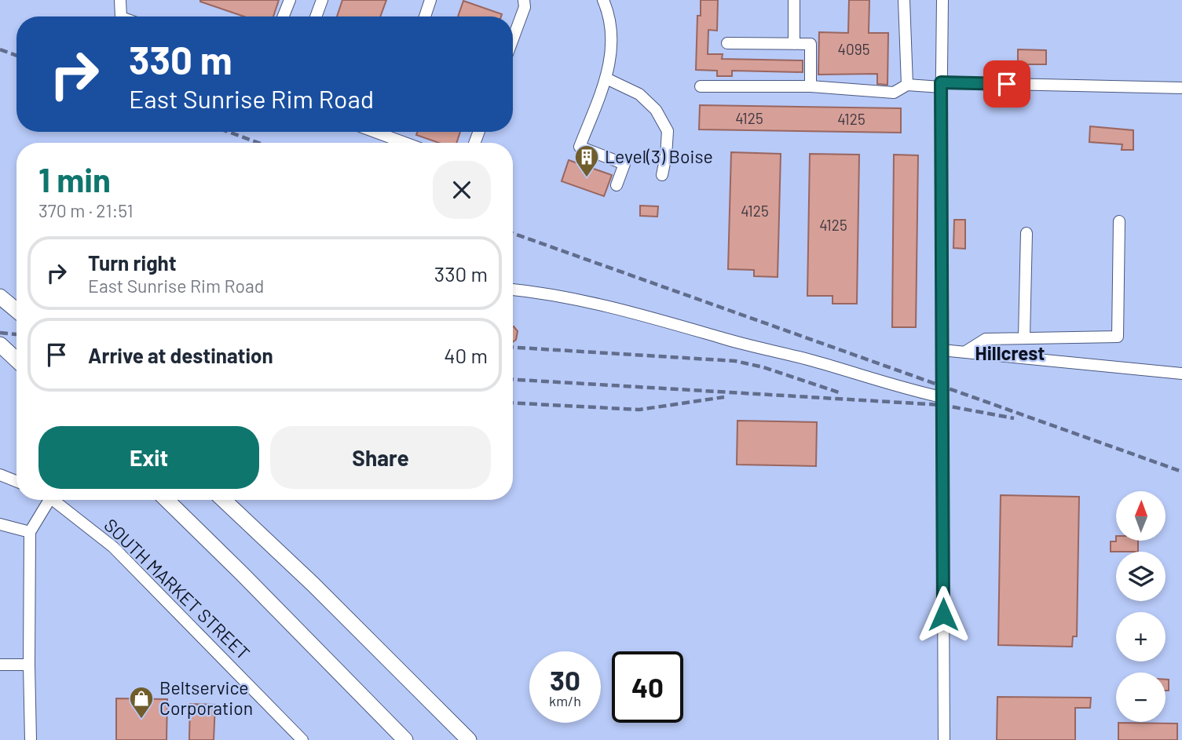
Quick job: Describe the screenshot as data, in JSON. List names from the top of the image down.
{
  "streets": {
    "street": ["SOUTH MARKET STREET"]
  },
  "districts": ["Hillcrest"],
  "places": {
    "building": ["Level(3) Boise"],
    "shop": ["Beltservice Corporation"]
  },
  "house_numbers": [
    "4095",
    "4125",
    "4125",
    "4125",
    "4125"
  ],
  "north": "top",
  "page": {
    "turn": ["330 m", "East Sunrise Rim Road"],
    "heading": ["1 min", "370 m · 21:51"],
    "list": [
      {
        "name": "Turn right",
        "note": "East Sunrise Rim Road",
        "value": "330 m"
      },
      {
        "name": "Arrive at destination",
        "value": "40 m"
      }
    ],
    "buttons": ["Exit", "Share"],
    "map_buttons": ["+", "−"],
    "speed": "30 km/h",
    "limit": "40"
  }
}
